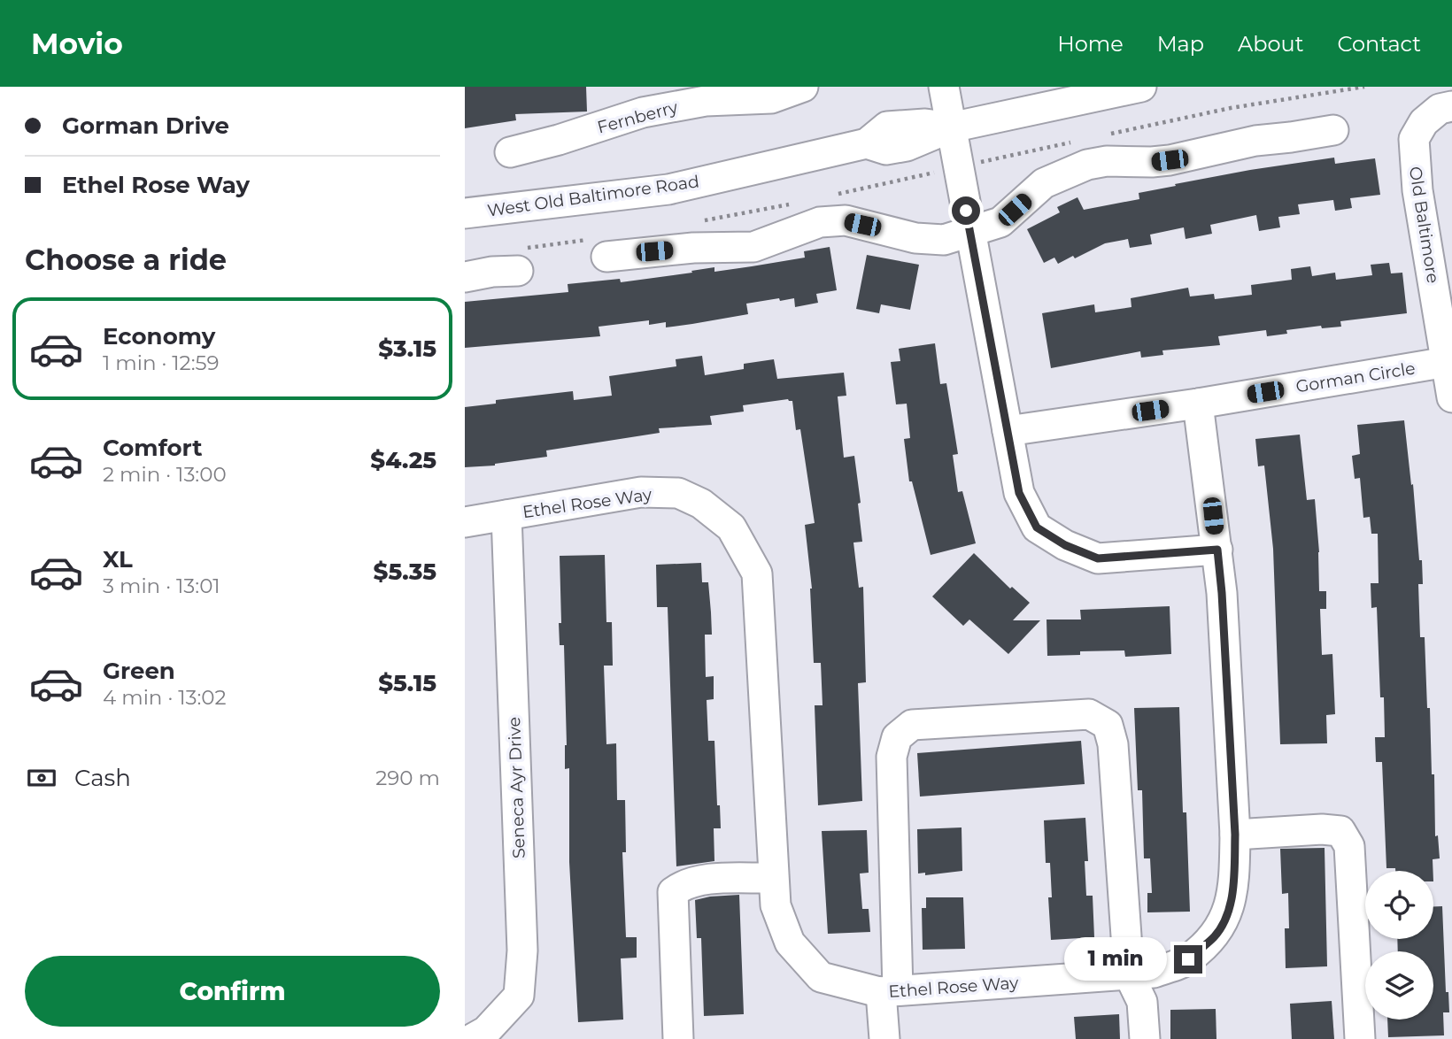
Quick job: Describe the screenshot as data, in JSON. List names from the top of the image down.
{
  "streets": {
    "street": [
      "Fernberry",
      "West Old Baltimore Road",
      "Old Baltimore",
      "Gorman Circle",
      "Ethel Rose Way",
      "Seneca Ayr Drive"
    ]
  },
  "crossings": [
    ["Old Baltimore", "Gorman Circle"],
    ["Gorman Circle", "Ethel Rose Way"],
    ["Ethel Rose Way", "Seneca Ayr Drive"]
  ],
  "page": {
    "header": "Movio",
    "nav": [
      "Home",
      "Map",
      "About",
      "Contact"
    ],
    "banner": ["Gorman Drive", "Ethel Rose Way"],
    "heading": "Choose a ride",
    "list": [
      {
        "name": "Economy",
        "note": "1 min · 12:59",
        "value": "$3.15"
      },
      {
        "name": "Comfort",
        "note": "2 min · 13:00",
        "value": "$4.25"
      },
      {
        "name": "XL",
        "note": "3 min · 13:01",
        "value": "$5.35"
      },
      {
        "name": "Green",
        "note": "4 min · 13:02",
        "value": "$5.15"
      }
    ],
    "pay": ["Cash", "290 m"],
    "bubble": "1 min",
    "buttons": "Confirm"
  }
}
